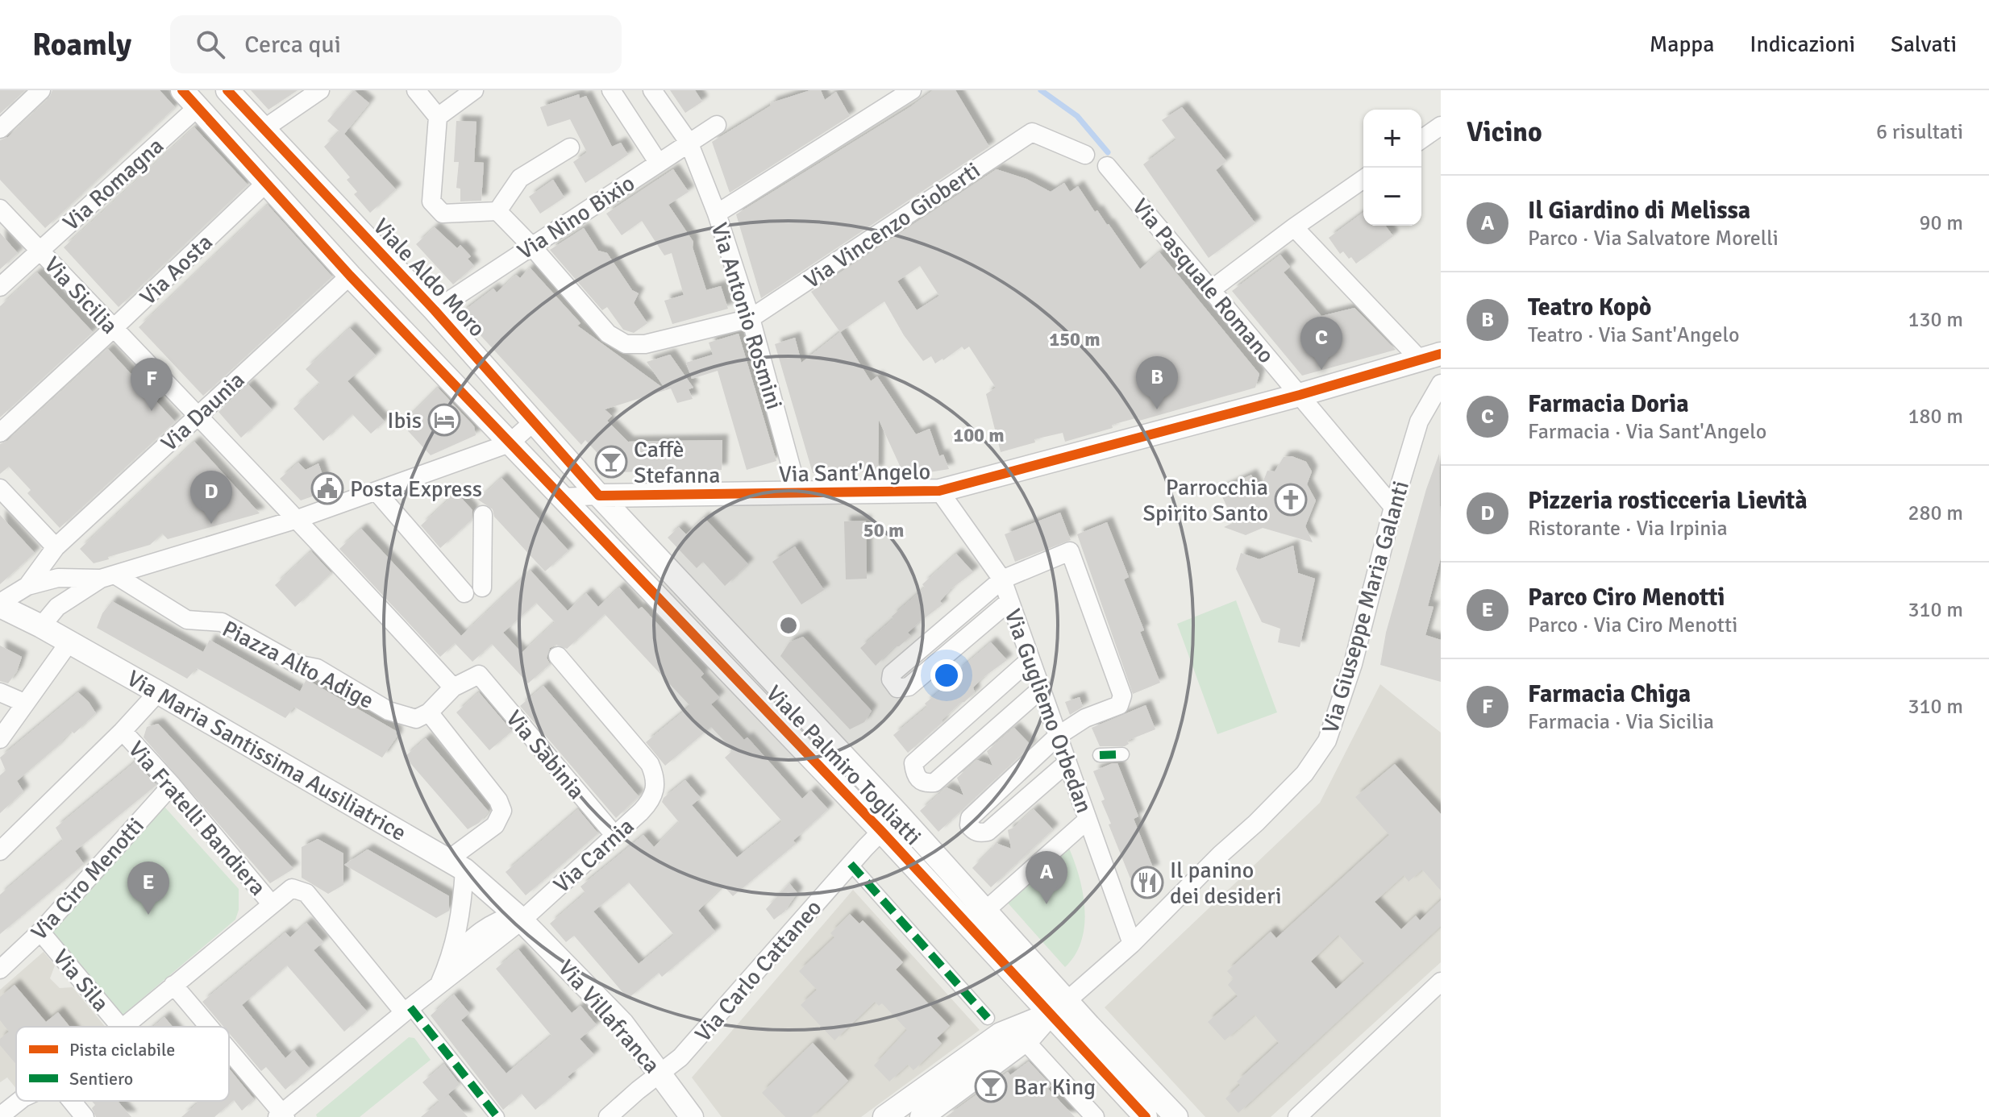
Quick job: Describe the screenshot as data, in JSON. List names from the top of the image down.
{
  "streets": {
    "street": [
      "Via Romagna",
      "Via Nino Bixio",
      "Via Vincenzo Gioberti",
      "Via Aosta",
      "Viale Aldo Moro",
      "Via Pasquale Romano",
      "Via Sicilia",
      "Via Antonio Rosmini",
      "Via Daunia",
      "Via Sant'Angelo",
      "Via Giuseppe Maria Galanti",
      "Piazza Alto Adige",
      "Via Gugliemo Orbedan",
      "Via Sabinia",
      "Via Maria Santissima Ausiliatrice",
      "Viale Palmiro Togliatti",
      "Via Fratelli Bandiera",
      "Via Carnia",
      "Via Ciro Menotti",
      "Via Carlo Cattaneo",
      "Via Sila",
      "Via Villafranca"
    ]
  },
  "crossings": [
    ["Via Romagna", "Via Sicilia"],
    ["Via Nino Bixio", "Via Vincenzo Gioberti"],
    ["Via Nino Bixio", "Viale Aldo Moro"],
    ["Via Nino Bixio", "Via Antonio Rosmini"],
    ["Via Vincenzo Gioberti", "Via Antonio Rosmini"],
    ["Via Aosta", "Via Sicilia"],
    ["Viale Aldo Moro", "Via Sant'Angelo"],
    ["Viale Aldo Moro", "Viale Palmiro Togliatti"],
    ["Via Pasquale Romano", "Via Sant'Angelo"],
    ["Via Sicilia", "Via Daunia"],
    ["Via Antonio Rosmini", "Via Sant'Angelo"],
    ["Via Sant'Angelo", "Via Gugliemo Orbedan"],
    ["Via Sant'Angelo", "Viale Palmiro Togliatti"],
    ["Via Giuseppe Maria Galanti", "Via Gugliemo Orbedan"],
    ["Via Giuseppe Maria Galanti", "Viale Palmiro Togliatti"],
    ["Via Sabinia", "Via Carnia"],
    ["Via Maria Santissima Ausiliatrice", "Via Carnia"],
    ["Via Maria Santissima Ausiliatrice", "Via Villafranca"],
    ["Viale Palmiro Togliatti", "Via Carlo Cattaneo"],
    ["Via Fratelli Bandiera", "Via Carnia"],
    ["Via Fratelli Bandiera", "Via Ciro Menotti"],
    ["Via Carnia", "Via Villafranca"],
    ["Via Ciro Menotti", "Via Sila"],
    ["Via Carlo Cattaneo", "Via Villafranca"]
  ],
  "places": {
    "hotel": ["Ibis"],
    "bar": ["Caffè Stefanna", "Bar King"],
    "public building": ["Posta Express"],
    "church": ["Parrocchia Spirito Santo"],
    "restaurant": ["Il panino dei desideri"]
  },
  "legend": ["Pista ciclabile", "Sentiero"],
  "page": {
    "header": "Roamly",
    "search": "Cerca qui",
    "nav": ["Mappa", "Indicazioni", "Salvati"],
    "heading": ["Vicino", "6 risultati"],
    "map_buttons": ["+", "−"],
    "list": [
      {
        "mark": "A",
        "name": "Il Giardino di Melissa",
        "note": "Parco · Via Salvatore Morelli",
        "value": "90 m"
      },
      {
        "mark": "B",
        "name": "Teatro Kopò",
        "note": "Teatro · Via Sant'Angelo",
        "value": "130 m"
      },
      {
        "mark": "C",
        "name": "Farmacia Doria",
        "note": "Farmacia · Via Sant'Angelo",
        "value": "180 m"
      },
      {
        "mark": "D",
        "name": "Pizzeria rosticceria Lievità",
        "note": "Ristorante · Via Irpinia",
        "value": "280 m"
      },
      {
        "mark": "E",
        "name": "Parco Ciro Menotti",
        "note": "Parco · Via Ciro Menotti",
        "value": "310 m"
      },
      {
        "mark": "F",
        "name": "Farmacia Chiga",
        "note": "Farmacia · Via Sicilia",
        "value": "310 m"
      }
    ],
    "pins": [
      "C",
      "B",
      "F",
      "D",
      "A",
      "E"
    ]
  },
  "rings": ["150 m", "100 m", "50 m"]
}
